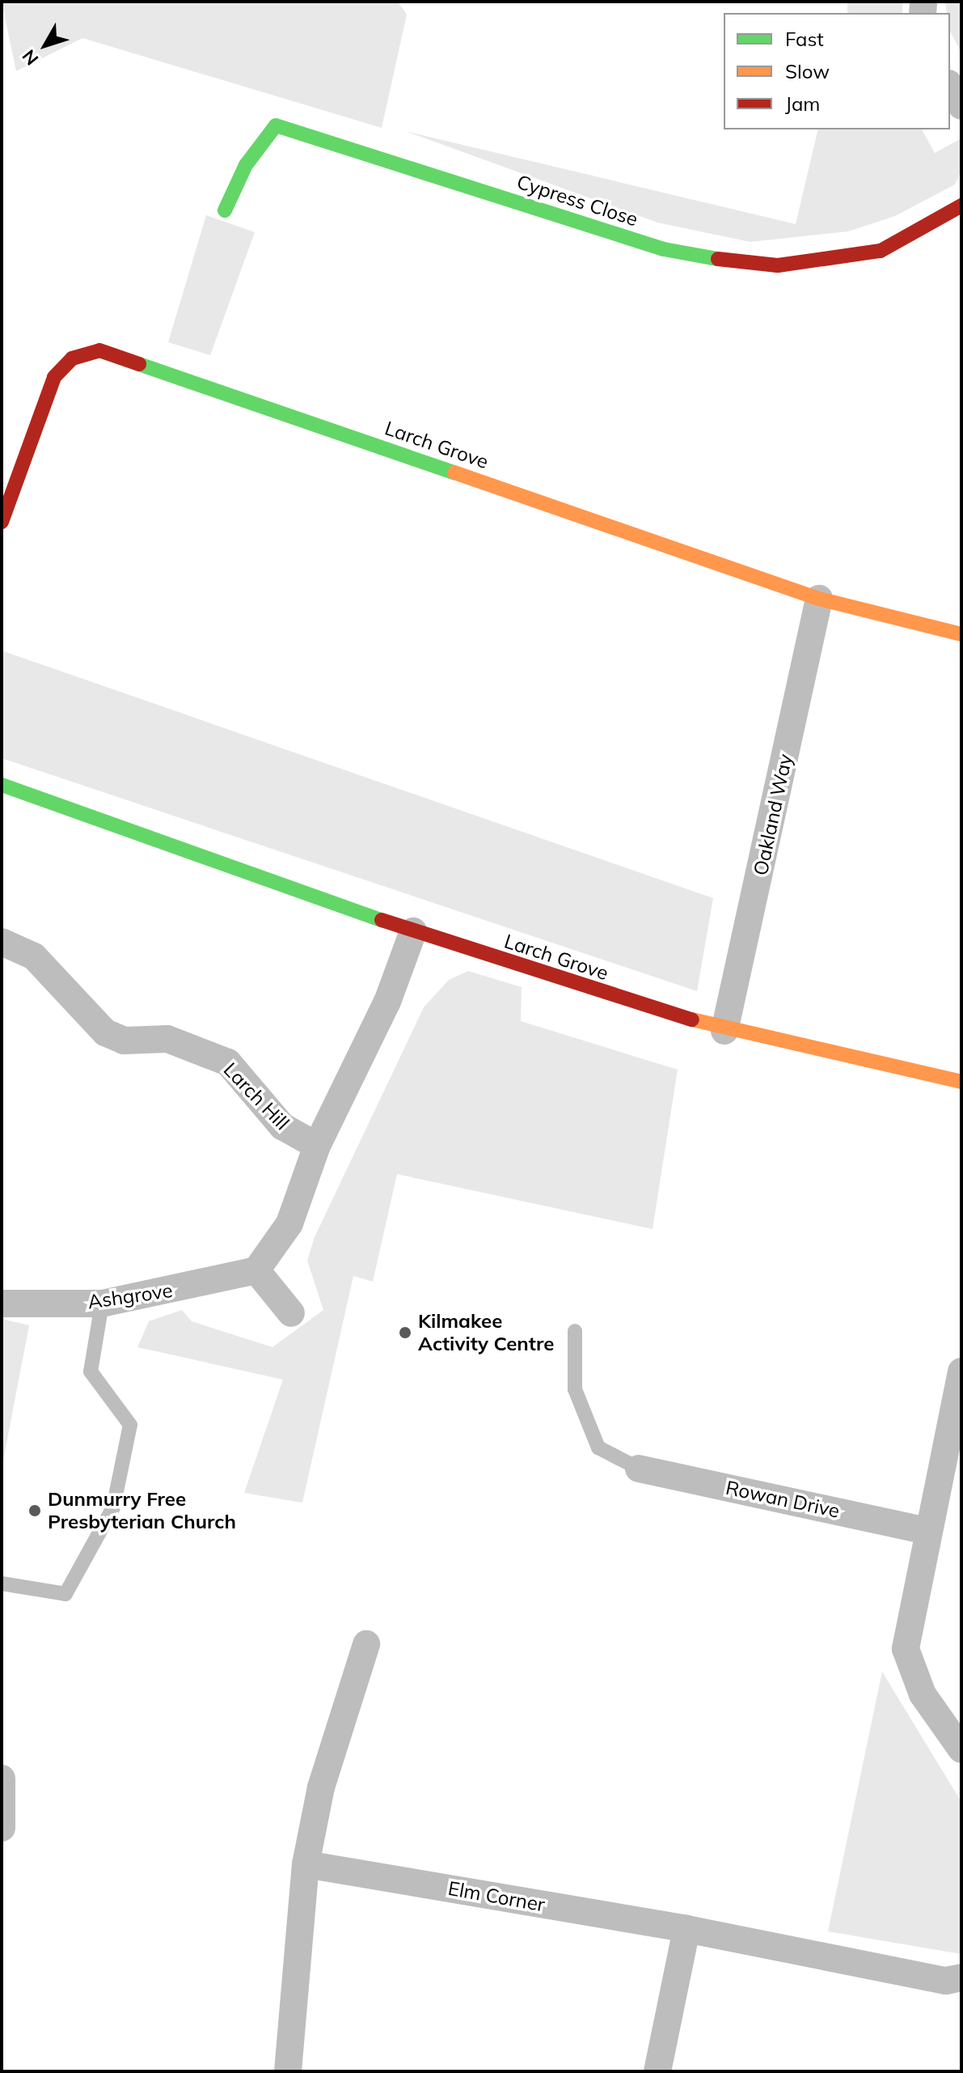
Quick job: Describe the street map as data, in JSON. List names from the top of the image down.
{
  "streets": {
    "street": [
      "Cypress Close",
      "Larch Grove",
      "Oakland Way",
      "Larch Hill",
      "Ashgrove",
      "Rowan Drive",
      "Elm Corner"
    ]
  },
  "crossings": [
    ["Larch Grove", "Oakland Way"]
  ],
  "places": ["Kilmakee Activity Centre", "Dunmurry Free Presbyterian Church"],
  "legend": ["Fast", "Slow", "Jam"],
  "north": "bottom left"
}
